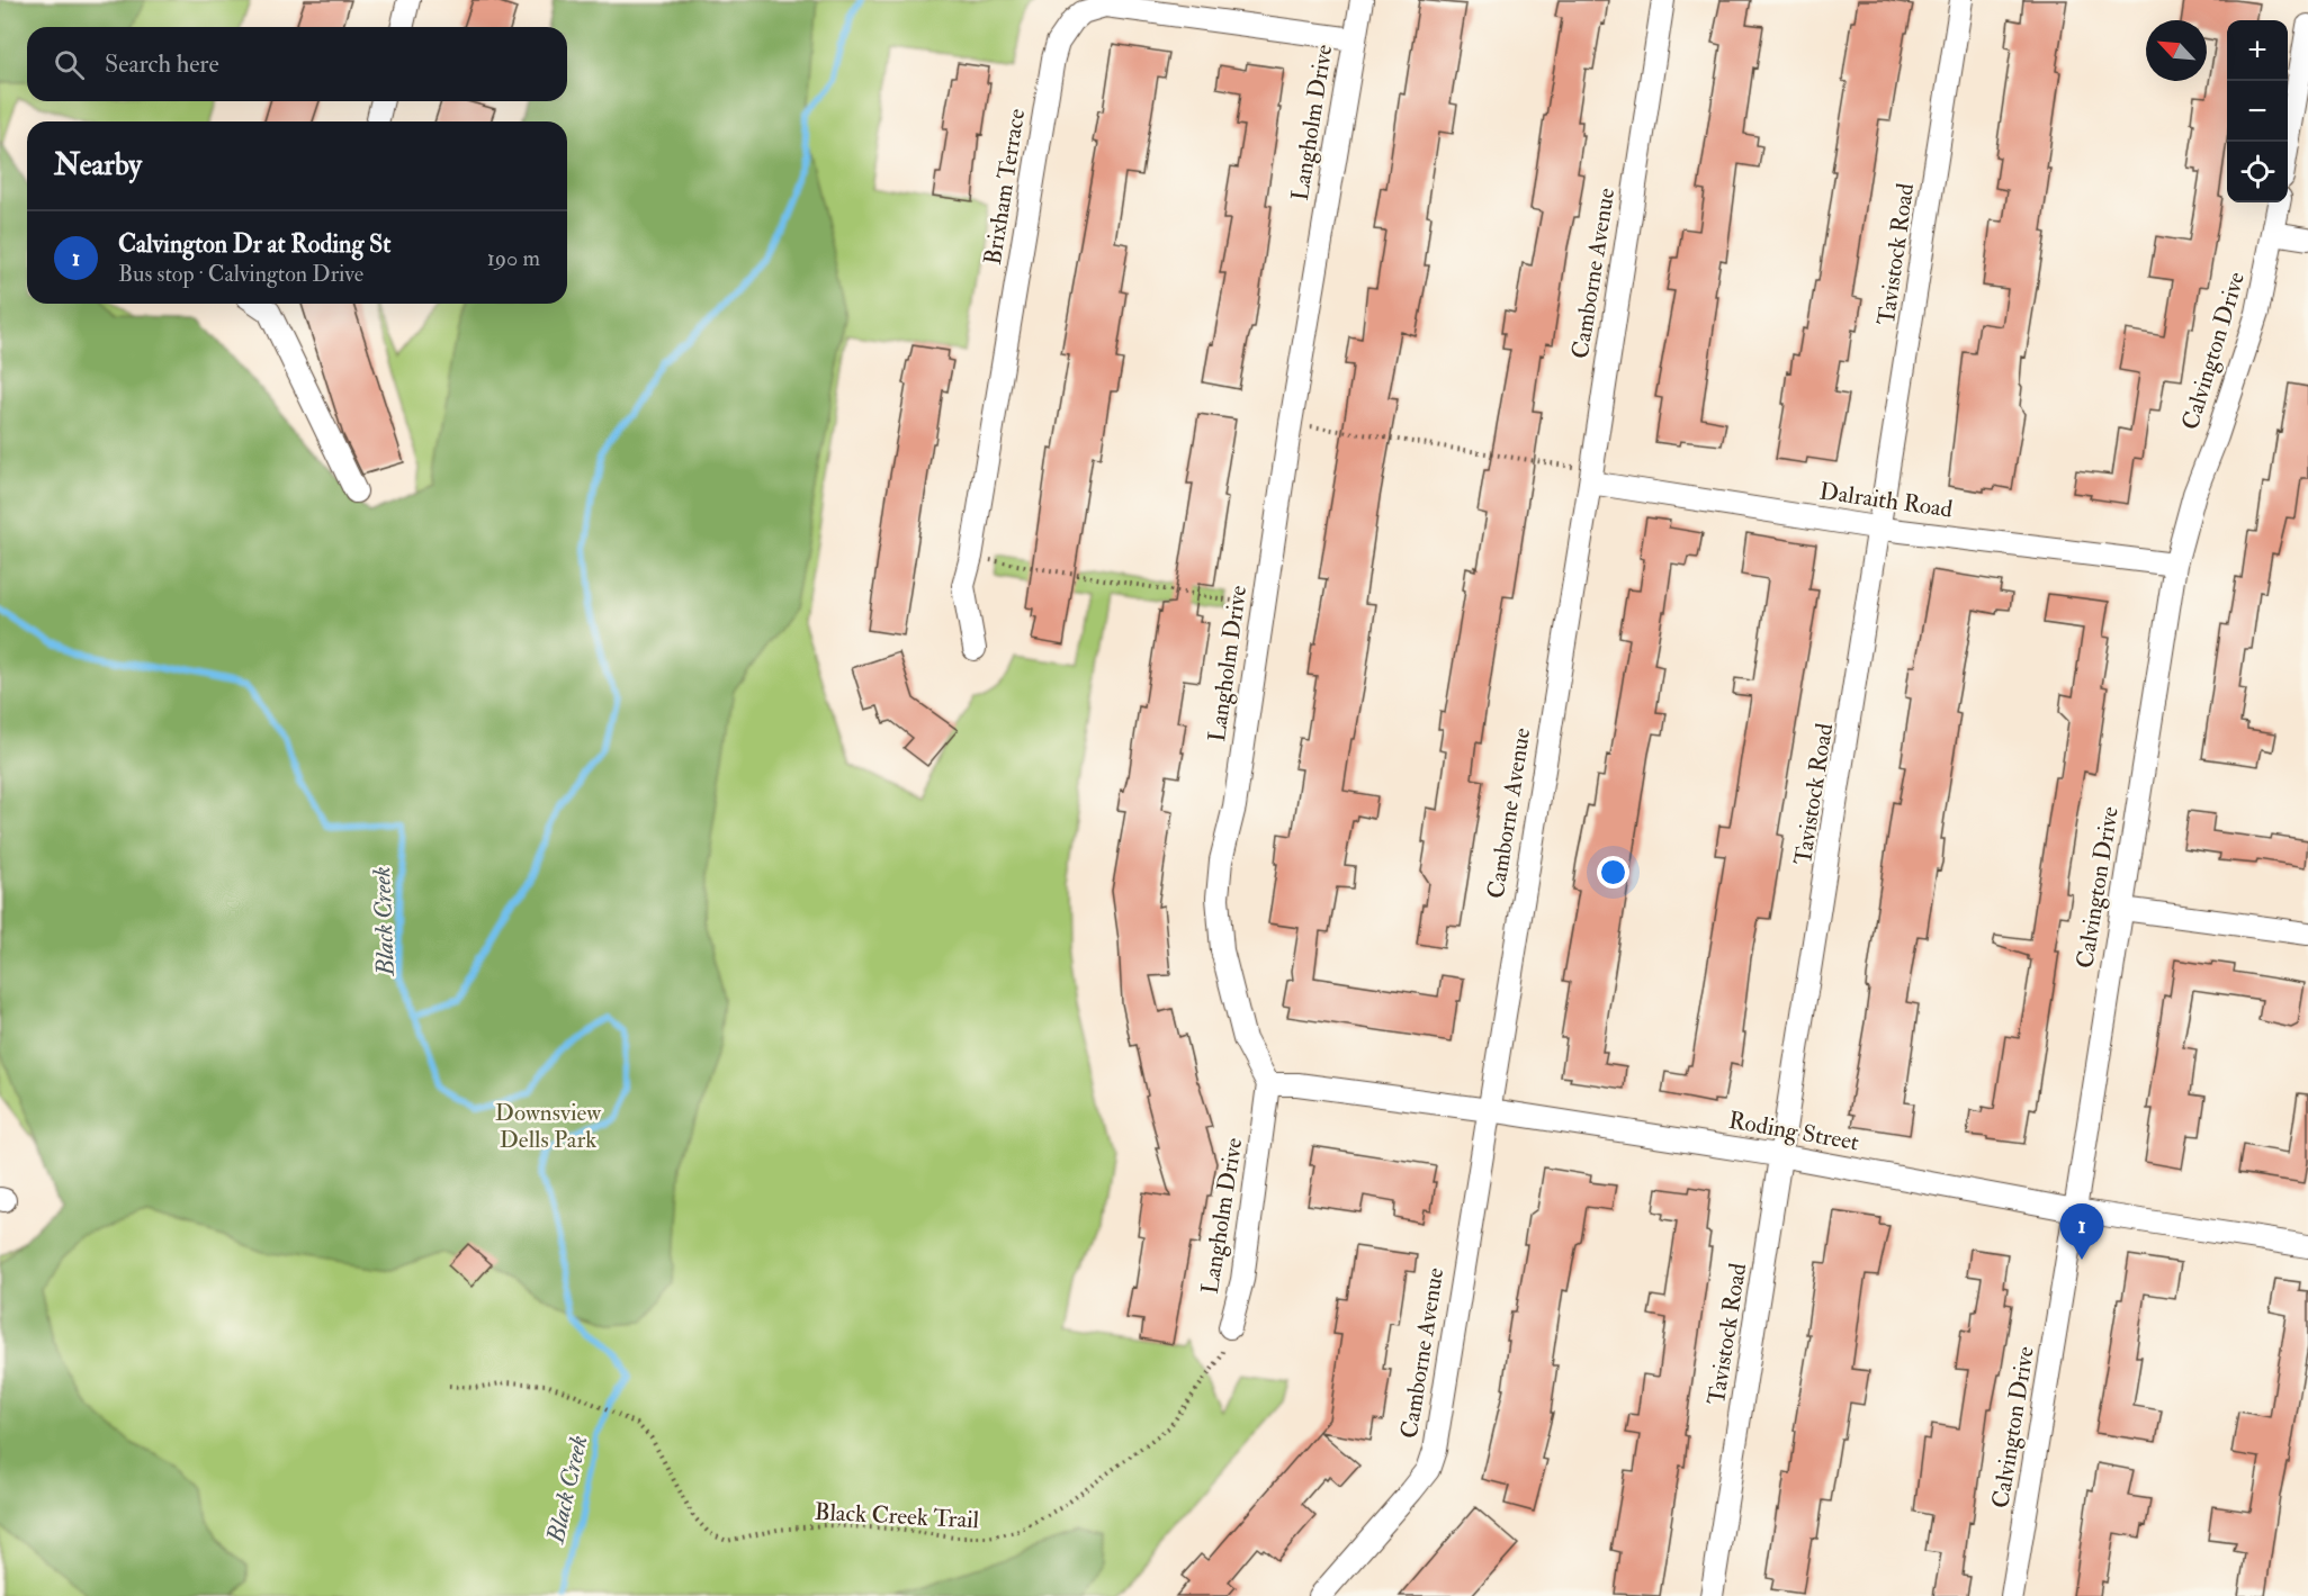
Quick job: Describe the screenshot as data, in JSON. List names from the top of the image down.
{
  "streets": {
    "street": [
      "Langholm Drive",
      "Brixham Terrace",
      "Tavistock Road",
      "Camborne Avenue",
      "Calvington Drive",
      "Dalraith Road",
      "Roding Street"
    ],
    "path": ["Black Creek Trail"]
  },
  "crossings": [
    ["Langholm Drive", "Brixham Terrace"],
    ["Langholm Drive", "Roding Street"],
    ["Tavistock Road", "Dalraith Road"],
    ["Tavistock Road", "Roding Street"],
    ["Camborne Avenue", "Dalraith Road"],
    ["Camborne Avenue", "Roding Street"],
    ["Calvington Drive", "Dalraith Road"],
    ["Calvington Drive", "Roding Street"]
  ],
  "water": ["Black Creek"],
  "parks": ["Downsview Dells Park"],
  "north": "top left",
  "page": {
    "map_buttons": ["+", "−"],
    "search": "Search here",
    "heading": "Nearby",
    "list": [
      {
        "mark": "1",
        "name": "Calvington Dr at Roding St",
        "note": "Bus stop · Calvington Drive",
        "value": "190 m"
      }
    ],
    "pins": "1"
  }
}
